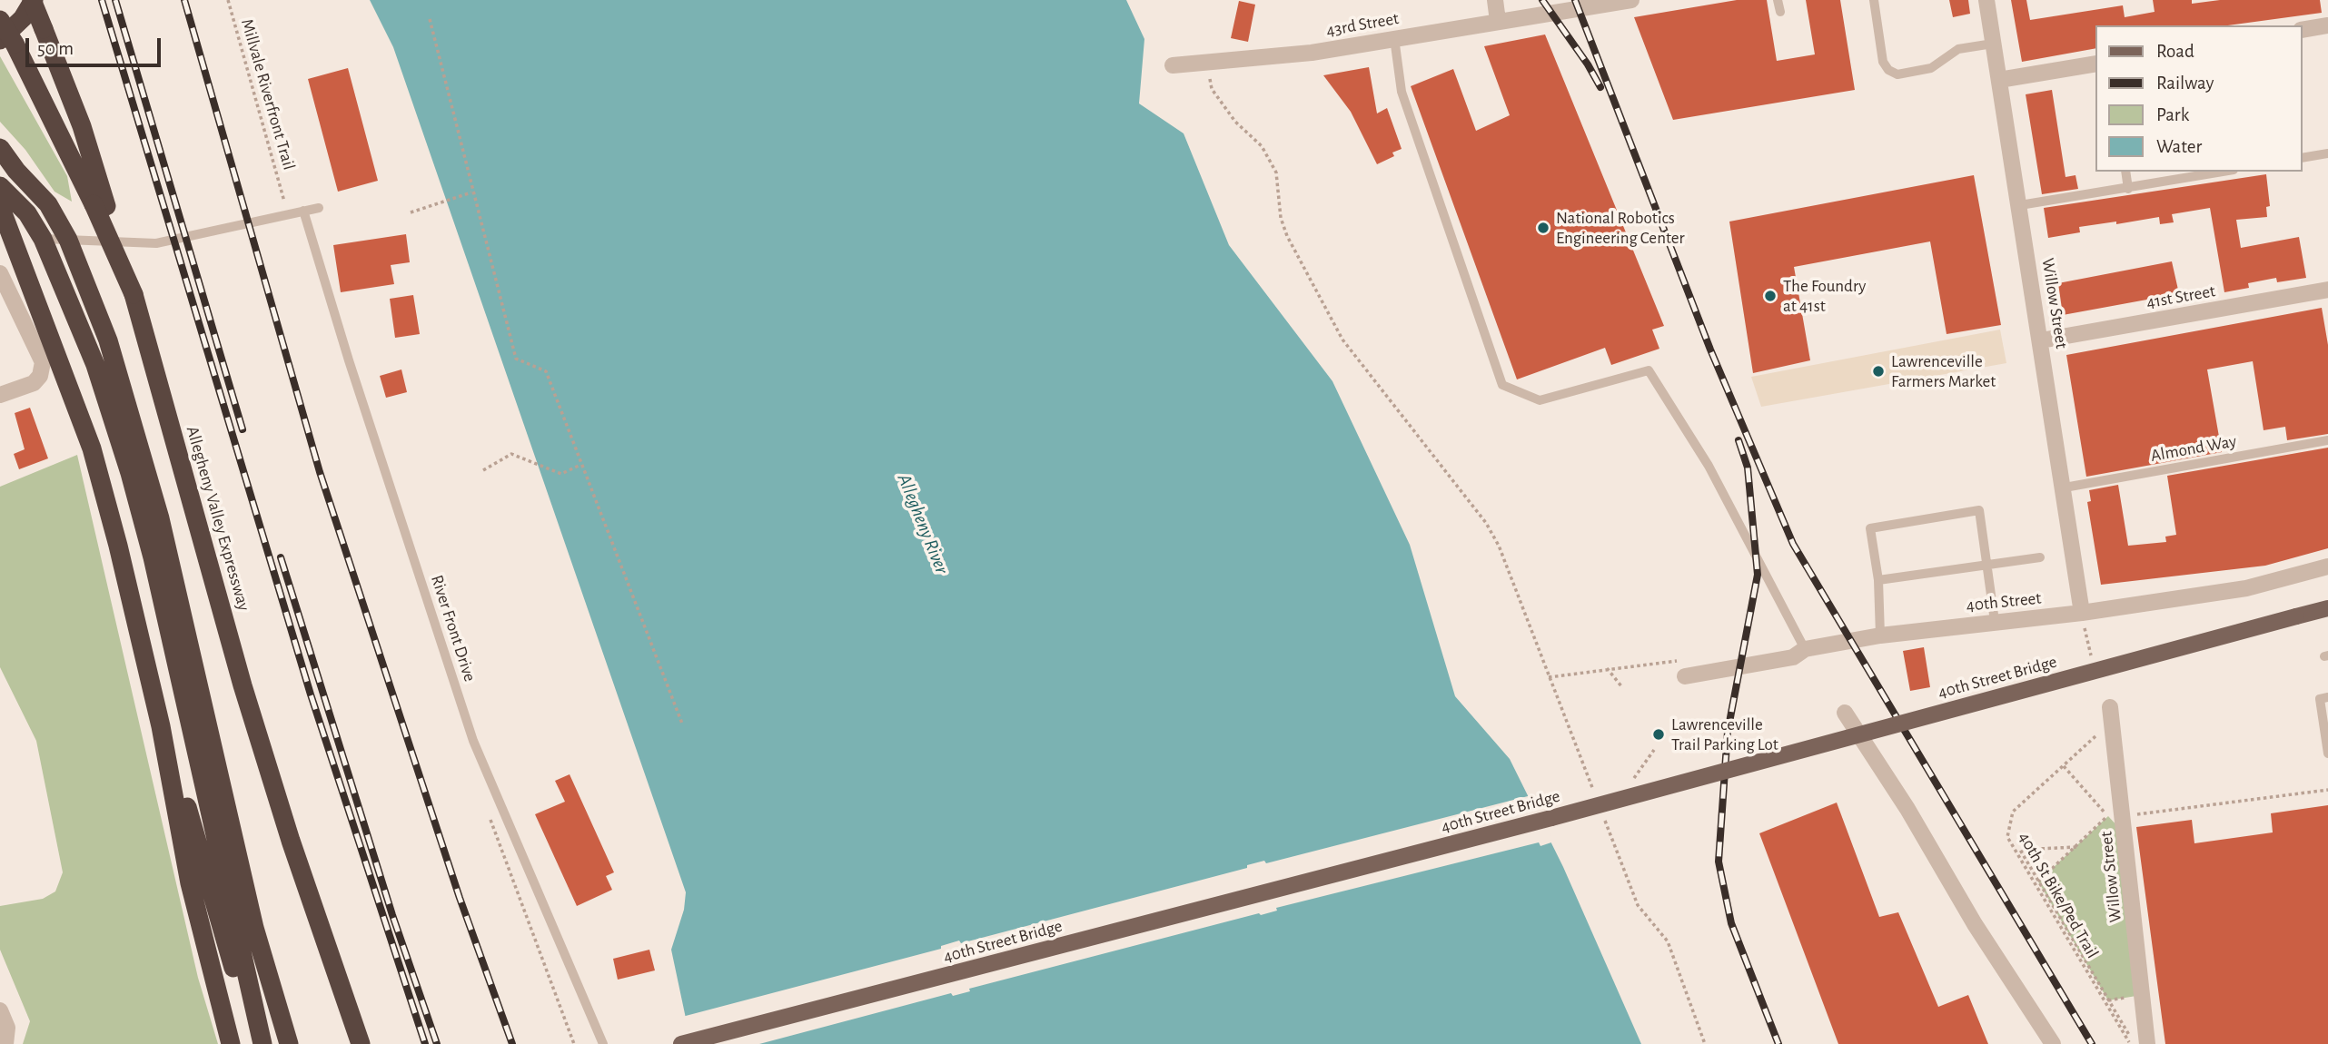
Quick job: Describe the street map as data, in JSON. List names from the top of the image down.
{
  "streets": {
    "highway": ["Allegheny Valley Expressway"],
    "main road": ["40th Street Bridge"],
    "street": [
      "43rd Street",
      "41st Street",
      "Willow Street",
      "40th Street"
    ],
    "lane": ["Almond Way", "River Front Drive"],
    "path": ["Millvale Riverfront Trail", "40th St Bike/Ped Trail"]
  },
  "crossings": [
    ["41st Street", "Willow Street"],
    ["Willow Street", "Almond Way"],
    ["Willow Street", "40th Street"]
  ],
  "water": ["Allegheny River"],
  "places": [
    "National Robotics Engineering Center",
    "The Foundry at 41st",
    "Lawrenceville Farmers Market",
    "Lawrenceville Trail Parking Lot"
  ],
  "legend": [
    "Road",
    "Railway",
    "Park",
    "Water"
  ],
  "scale_bar": "50 m"
}
